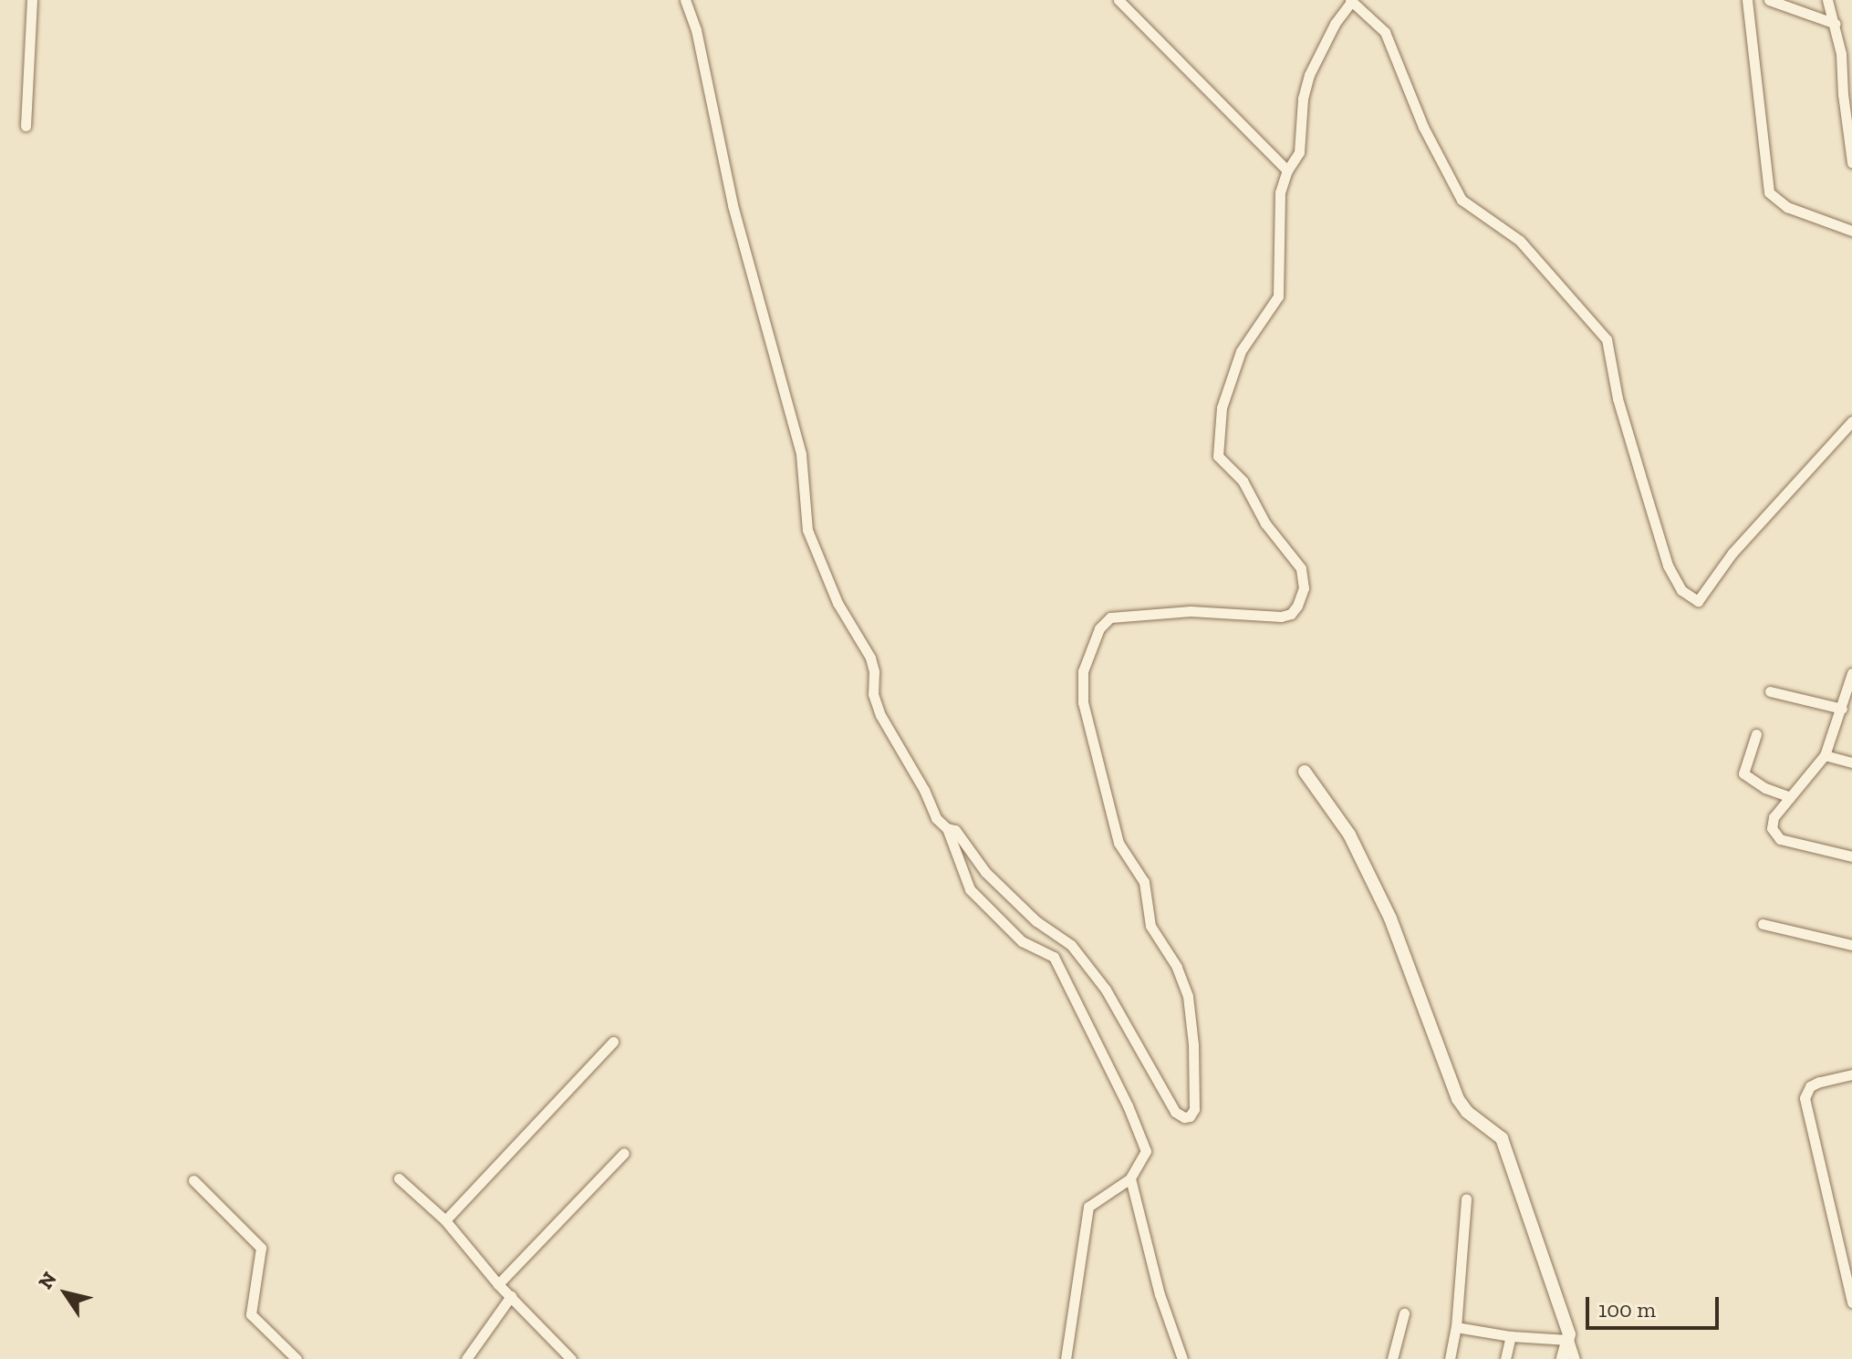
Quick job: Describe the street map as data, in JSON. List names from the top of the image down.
{
  "scale_bar": "100 m",
  "north": "top left"
}
